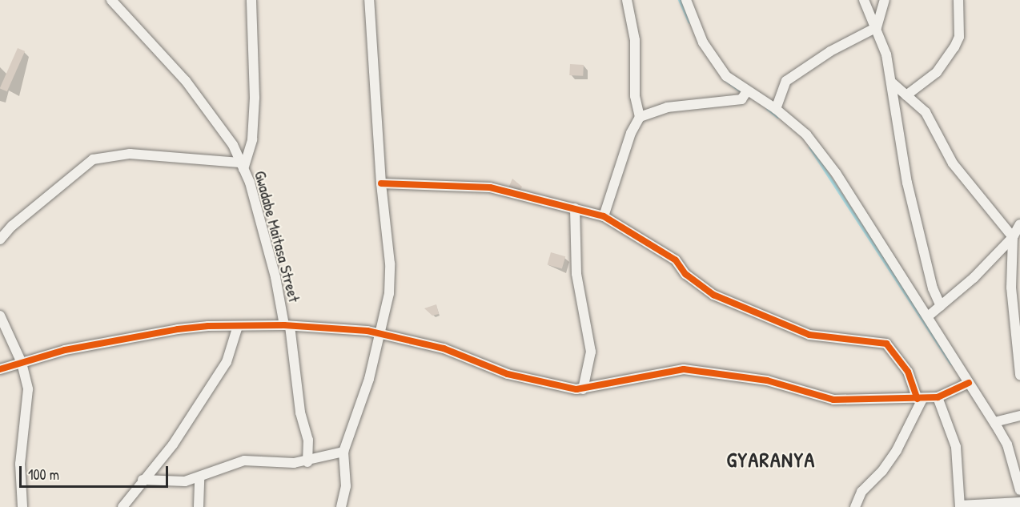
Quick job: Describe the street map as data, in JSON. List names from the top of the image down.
{
  "streets": {
    "street": ["Gwadabe Maitasa Street"]
  },
  "districts": ["GYARANYA"],
  "scale_bar": "100 m"
}
